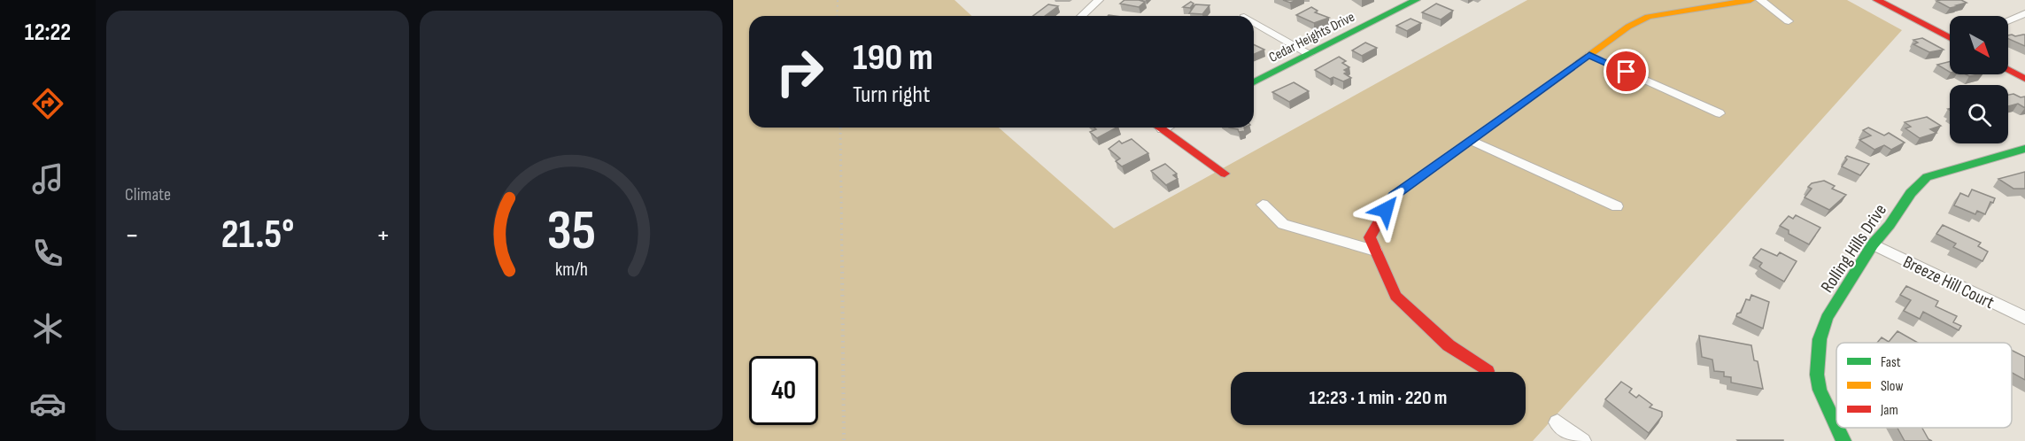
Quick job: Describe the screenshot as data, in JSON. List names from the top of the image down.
{
  "streets": {
    "street": ["Cedar Heights Drive", "Rolling Hills Drive", "Breeze Hill Court"]
  },
  "crossings": [
    ["Rolling Hills Drive", "Breeze Hill Court"]
  ],
  "legend": ["Fast", "Slow", "Jam"],
  "north": "bottom right",
  "page": {
    "tabs": "12:22",
    "tile": "Climate",
    "turn": ["190 m", "Turn right"],
    "heat": ["−", "21.5°", "+"],
    "limit": "40",
    "trip": "12:23 · 1 min · 220 m",
    "gauge": ["35", "km/h"]
  }
}
